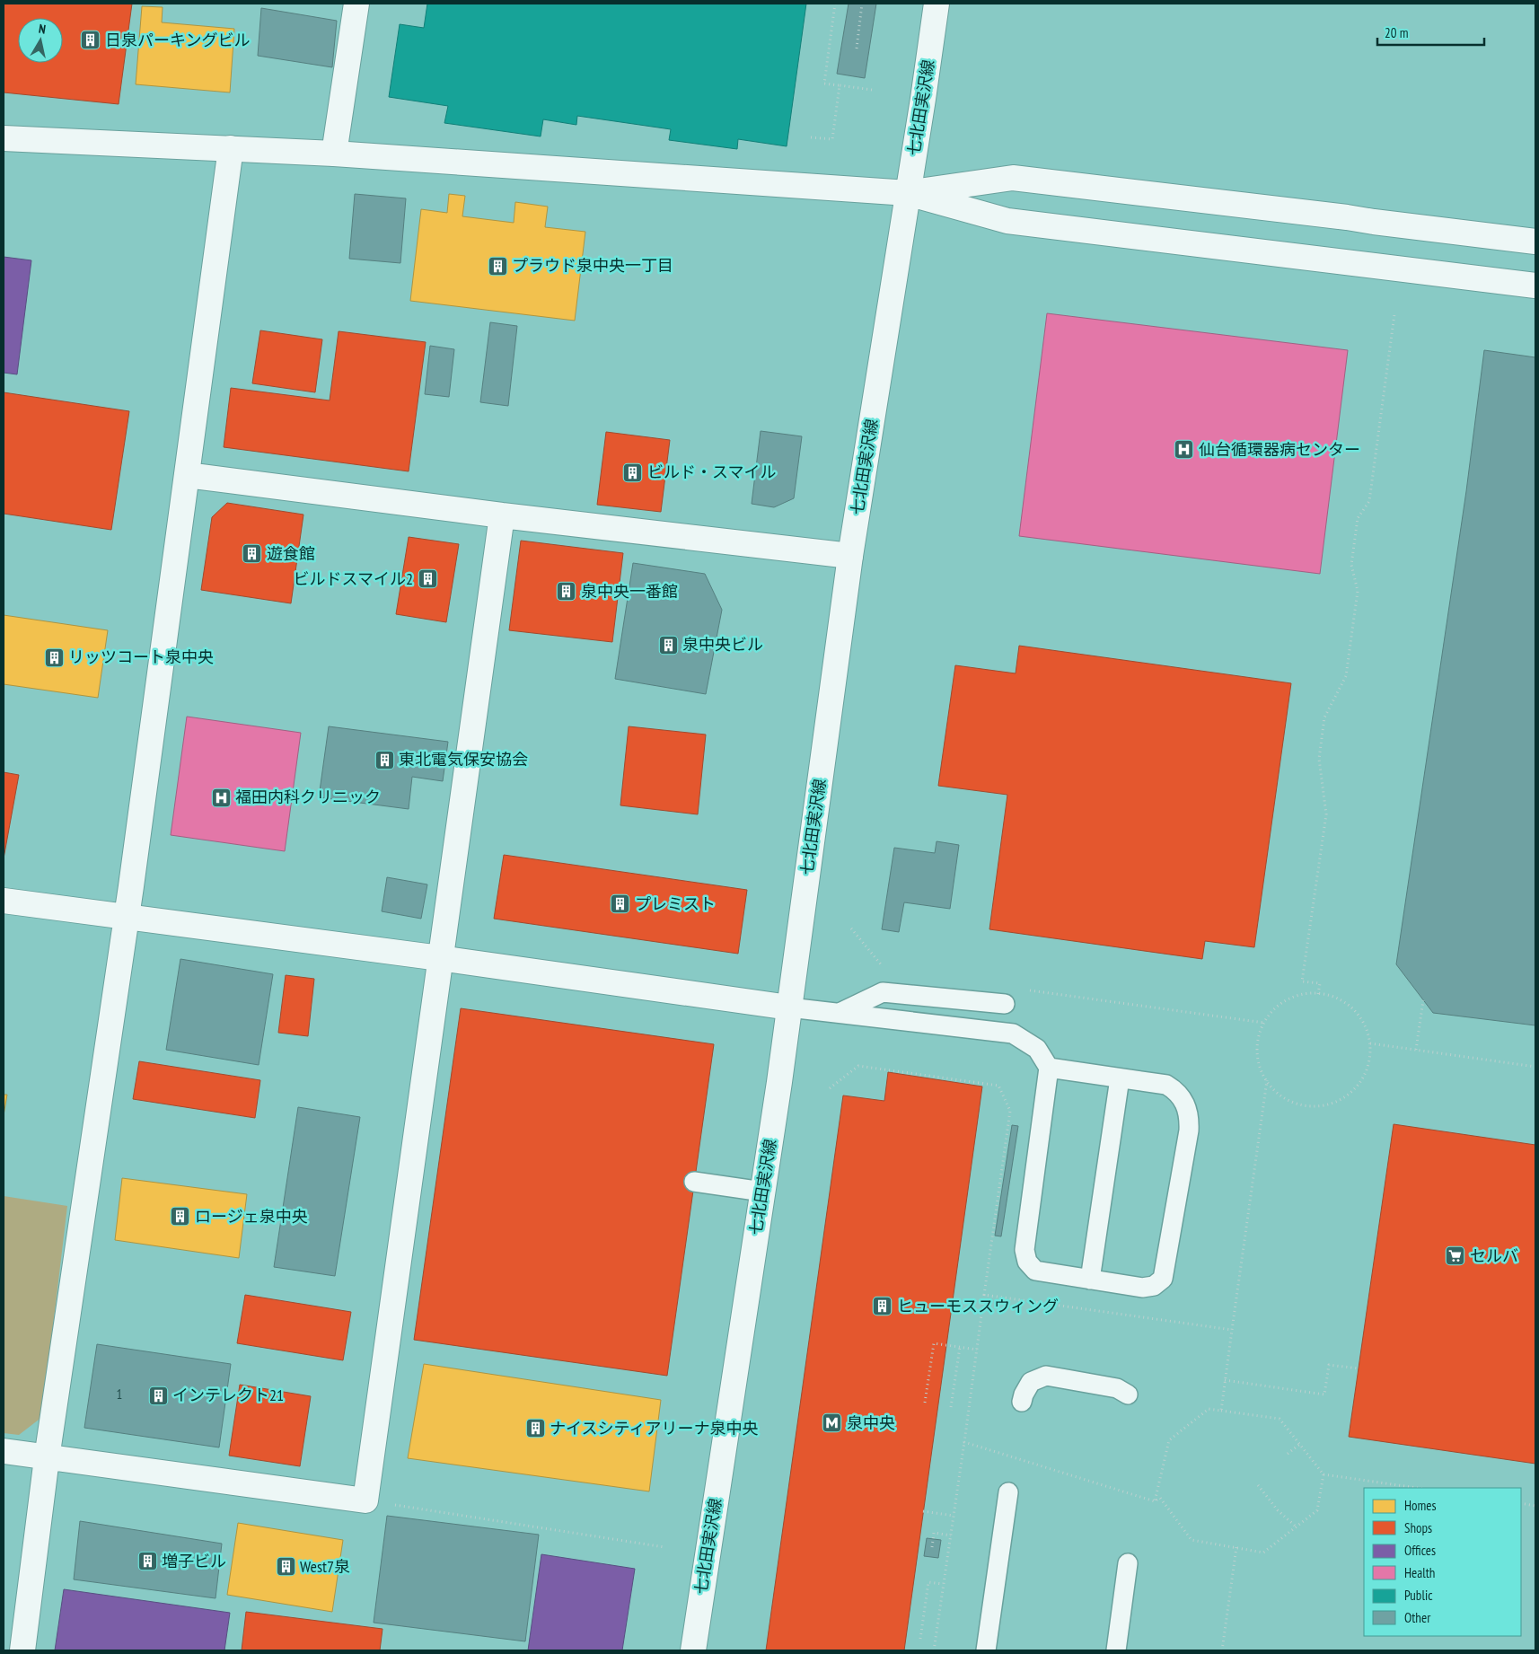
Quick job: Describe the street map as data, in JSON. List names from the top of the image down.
{
  "streets": {
    "street": ["七北田実沢線"]
  },
  "places": {
    "building": [
      "日泉パーキングビル",
      "プラウド泉中央一丁目",
      "ビルド・スマイル",
      "遊食館",
      "ビルドスマイル2",
      "泉中央一番館",
      "泉中央ビル",
      "リッツコート泉中央",
      "東北電気保安協会",
      "プレミスト",
      "ロージェ泉中央",
      "ヒューモススウィング",
      "インテレクト21",
      "ナイスシティアリーナ泉中央",
      "増子ビル",
      "West7泉"
    ],
    "hospital": ["仙台循環器病センター", "福田内科クリニック"],
    "supermarket": ["セルバ"],
    "metro station": ["泉中央"]
  },
  "house_numbers": ["1"],
  "legend": [
    "Homes",
    "Shops",
    "Offices",
    "Health",
    "Public",
    "Other"
  ],
  "scale_bar": "20 m",
  "north": "top"
}
